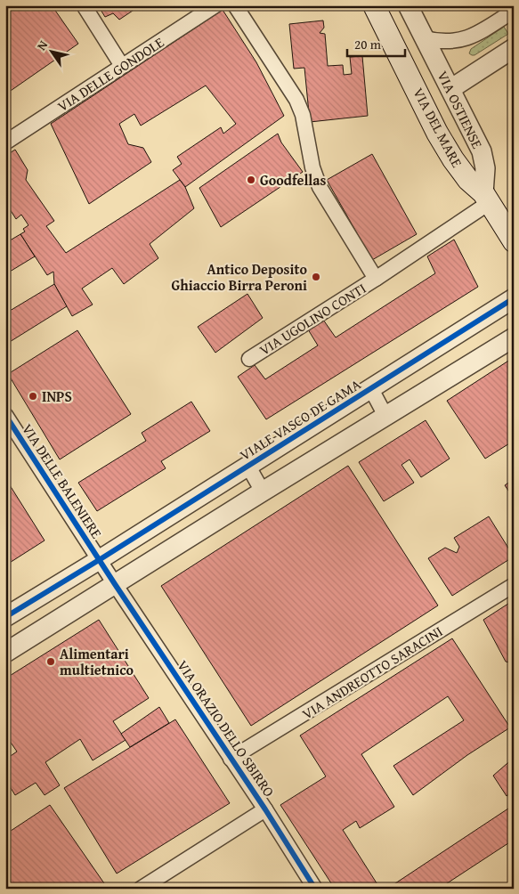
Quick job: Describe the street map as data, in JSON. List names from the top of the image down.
{
  "streets": {
    "main road": ["VIA DEL MARE"],
    "street": [
      "VIA DELLE GONDOLE",
      "VIA OSTIENSE",
      "VIA UGOLINO CONTI",
      "VIALE VASCO DE GAMA",
      "VIA DELLE BALENIERE",
      "VIA ANDREOTTO SARACINI",
      "VIA ORAZIO DELLO SBIRRO"
    ]
  },
  "crossings": [
    ["VIA OSTIENSE", "VIA DEL MARE"],
    ["VIA OSTIENSE", "VIA UGOLINO CONTI"],
    ["VIA DEL MARE", "VIA UGOLINO CONTI"],
    ["VIALE VASCO DE GAMA", "VIA DELLE BALENIERE"],
    ["VIA ANDREOTTO SARACINI", "VIA ORAZIO DELLO SBIRRO"]
  ],
  "places": [
    "Goodfellas",
    "Antico Deposito Ghiaccio Birra Peroni",
    "INPS",
    "Alimentari multietnico"
  ],
  "scale_bar": "20 m",
  "north": "top left"
}
